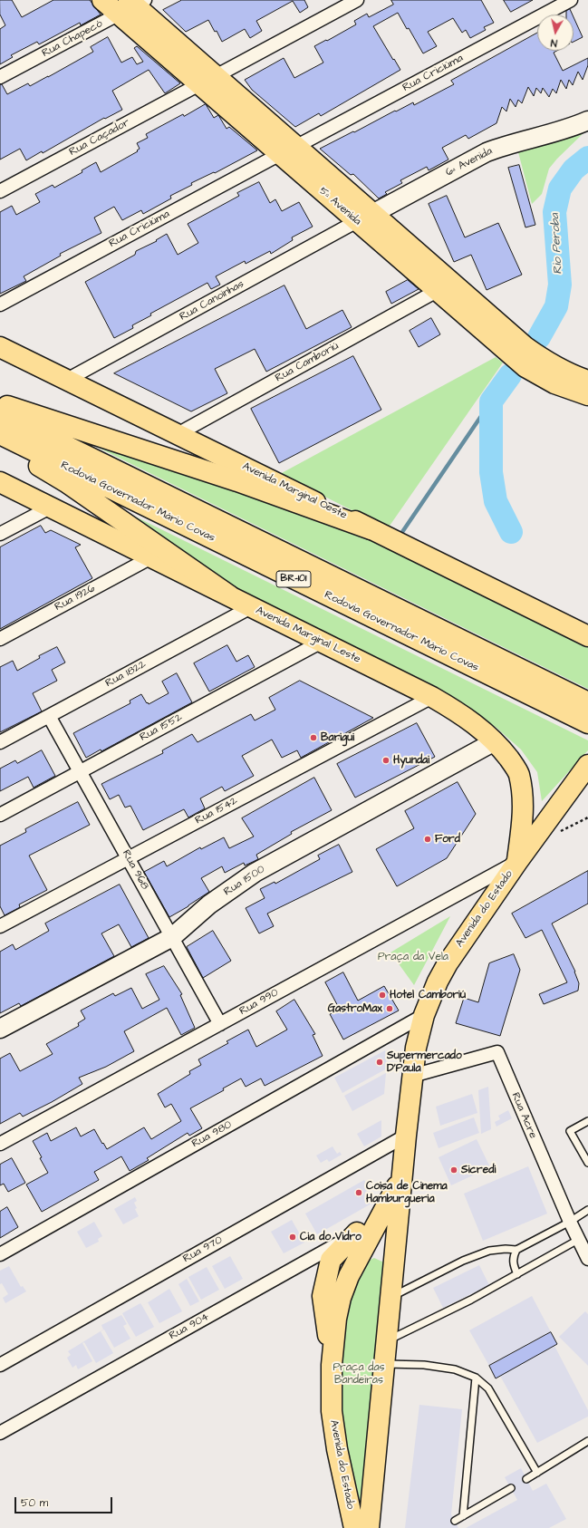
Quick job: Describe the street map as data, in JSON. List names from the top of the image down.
{
  "streets": {
    "main road": [
      "5ª Avenida",
      "Avenida Marginal Oeste",
      "Rodovia Governador Mário Covas",
      "BR-101",
      "Avenida Marginal Leste",
      "Avenida do Estado"
    ],
    "street": [
      "Rua Chapecó",
      "Rua Criciúma",
      "Rua Caçador",
      "6ª Avenida",
      "Rua Canoinhas",
      "Rua Camboriú",
      "Rua 1926",
      "Rua 1822",
      "Rua 1552",
      "Rua 1542",
      "Rua 968",
      "Rua 1500",
      "Rua 990",
      "Rua Acre",
      "Rua 980",
      "Rua 970",
      "Rua 904"
    ]
  },
  "crossings": [
    ["Rua Chapecó", "5ª Avenida"],
    ["Rua Criciúma", "5ª Avenida"],
    ["Rua Caçador", "5ª Avenida"],
    ["6ª Avenida", "5ª Avenida"],
    ["6ª Avenida", "Rua Canoinhas"],
    ["5ª Avenida", "Rua Canoinhas"],
    ["5ª Avenida", "Rua Camboriú"],
    ["Rua Canoinhas", "Avenida Marginal Oeste"],
    ["Rua Camboriú", "Avenida Marginal Oeste"],
    ["Rua 1926", "Avenida Marginal Leste"],
    ["Avenida Marginal Leste", "Rua 1822"],
    ["Avenida Marginal Leste", "Rua 1552"],
    ["Avenida Marginal Leste", "Rua 1542"],
    ["Avenida Marginal Leste", "Rua 1500"],
    ["Avenida Marginal Leste", "Avenida do Estado"],
    ["Avenida Marginal Leste", "Rua 990"],
    ["Rua 1822", "Rua 968"],
    ["Rua 1552", "Rua 968"],
    ["Rua 1542", "Rua 968"],
    ["Rua 968", "Rua 1500"],
    ["Rua 968", "Rua 990"],
    ["Avenida do Estado", "Rua 990"],
    ["Avenida do Estado", "Rua Acre"],
    ["Avenida do Estado", "Rua 980"],
    ["Avenida do Estado", "Rua 970"],
    ["Avenida do Estado", "Rua 904"]
  ],
  "water": ["Rio Peroba"],
  "parks": ["Praça da Vela", "Praça das Bandeiras"],
  "places": [
    "Barigui",
    "Hyundai",
    "Ford",
    "Hotel Camboriú",
    "GastroMax",
    "Supermercado D'Paula",
    "Sicredi",
    "Coisa de Cinema Hamburgueria",
    "Cia do Vidro"
  ],
  "scale_bar": "50 m",
  "north": "bottom"
}
